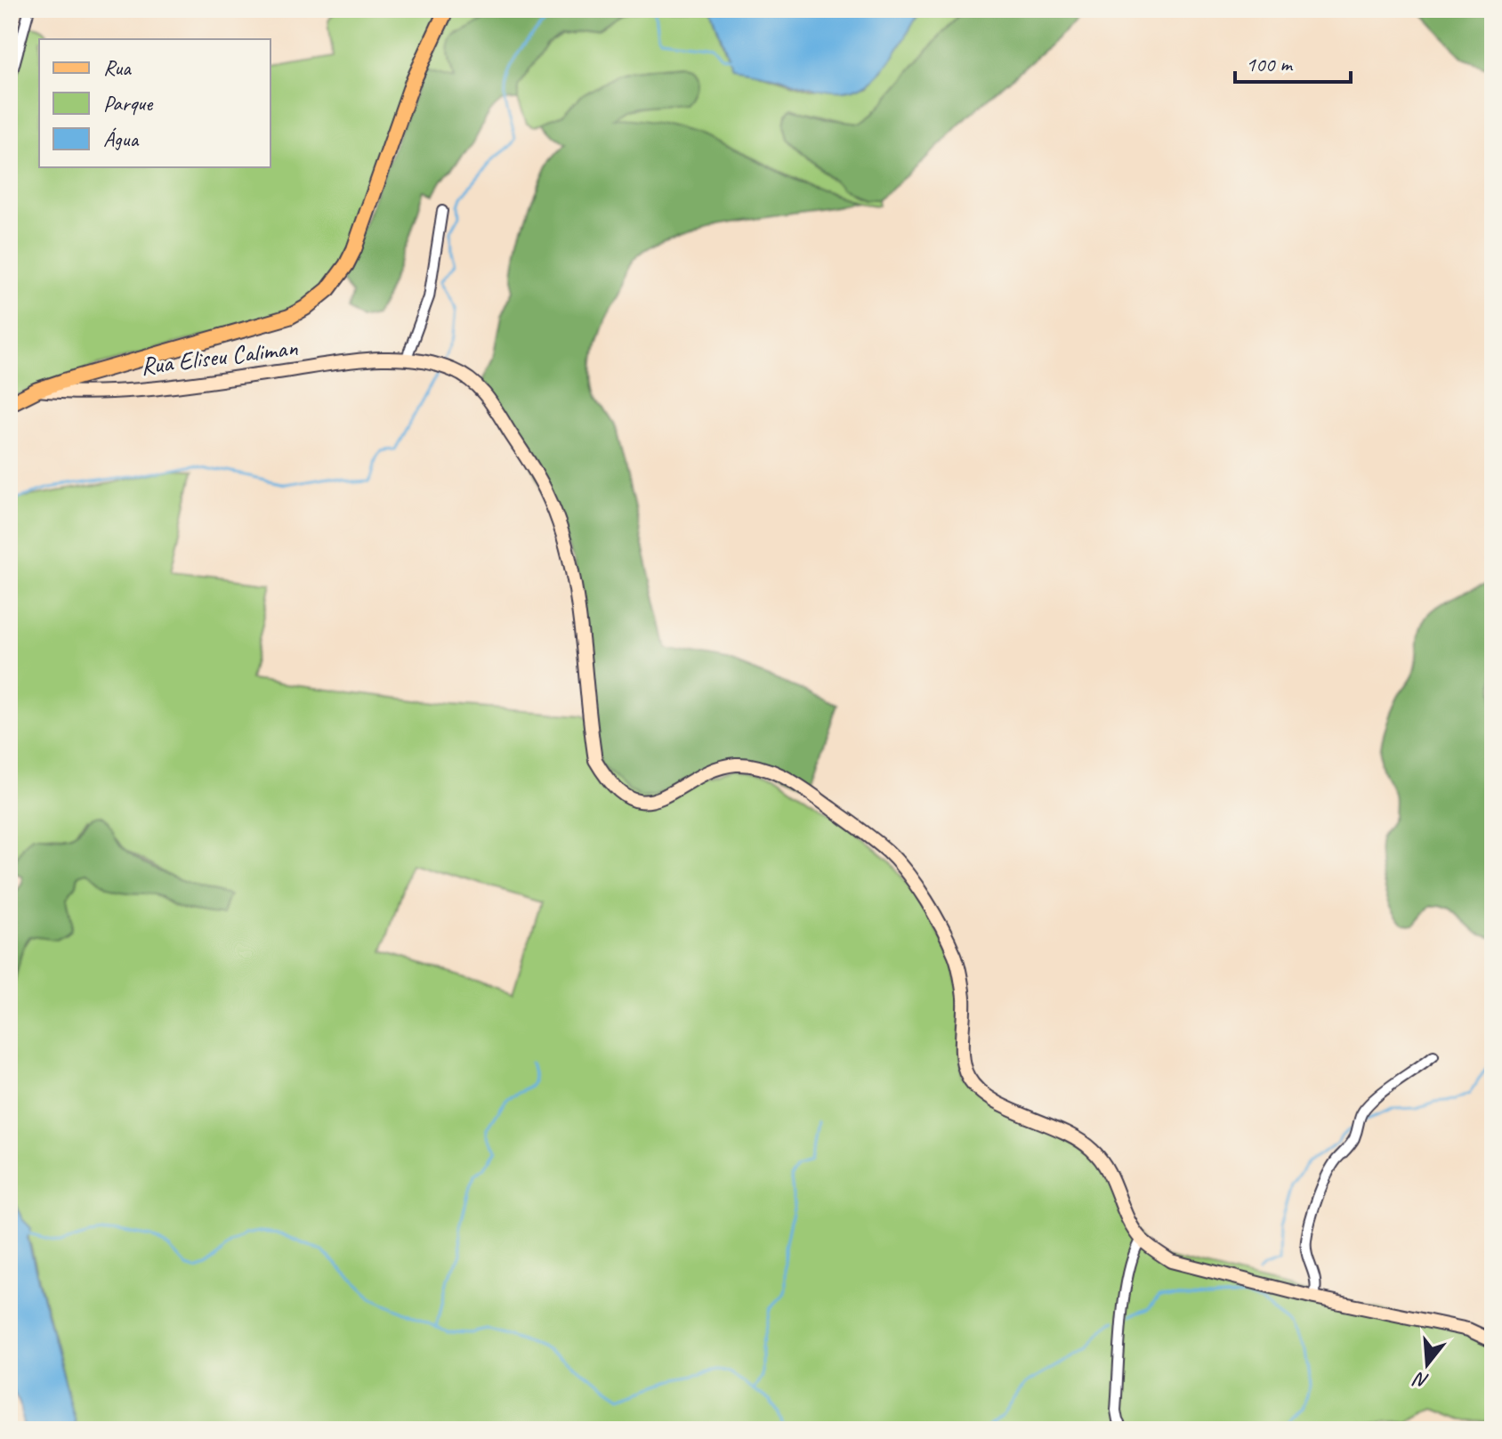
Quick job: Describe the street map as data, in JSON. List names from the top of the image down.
{
  "streets": {
    "street": ["Rua Eliseu Caliman"]
  },
  "legend": ["Rua", "Parque", "Água"],
  "scale_bar": "100 m",
  "north": "bottom"
}
